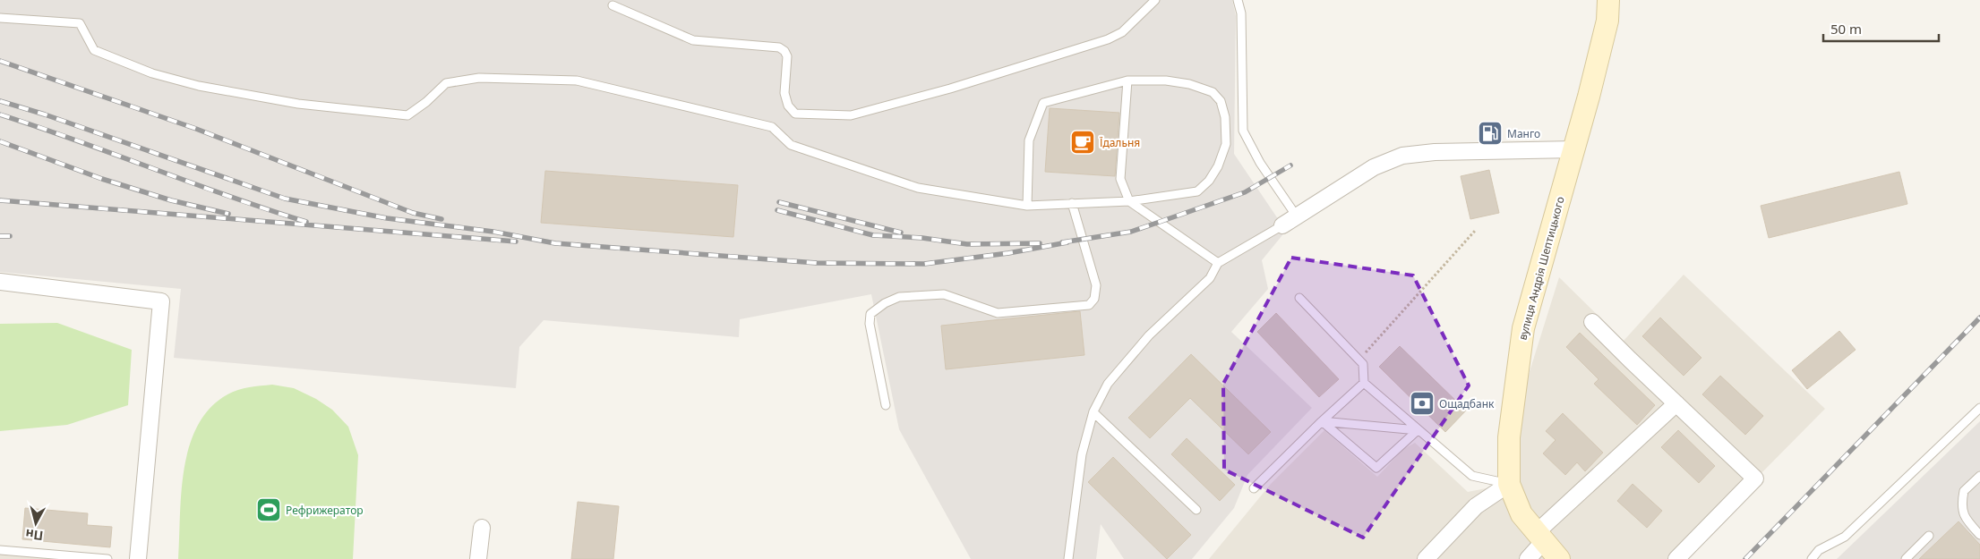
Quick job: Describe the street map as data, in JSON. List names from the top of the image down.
{
  "streets": {
    "main road": ["вулиця Андрія Шептицького"]
  },
  "places": {
    "fuel station": ["Манго"],
    "cafe": ["Їдальня"],
    "bank": ["Ощадбанк"],
    "sports": ["Рефрижератор"]
  },
  "scale_bar": "50 m",
  "north": "bottom"
}
